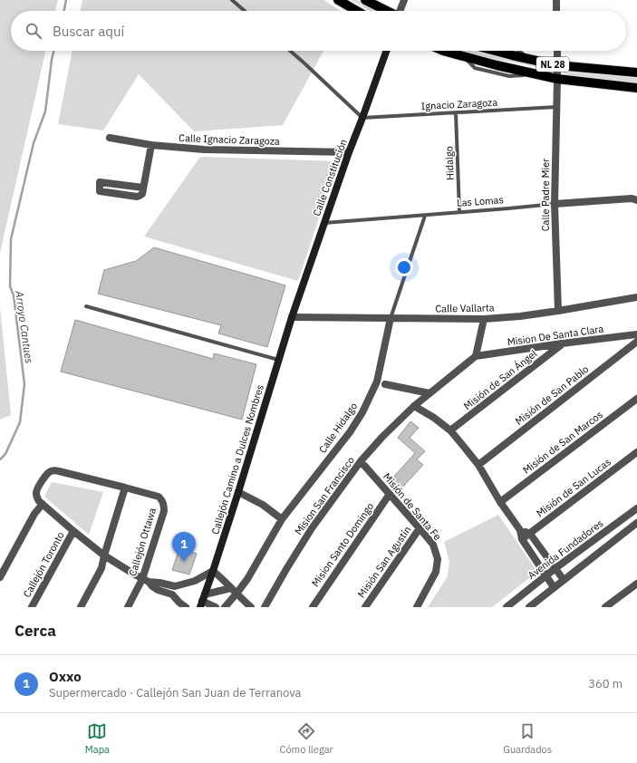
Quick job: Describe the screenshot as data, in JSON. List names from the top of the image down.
{
  "streets": {
    "main road": ["NL 28", "Calle Constitución", "Callejón Camino a Dulces Nombres"],
    "street": [
      "Calle Ignacio Zaragoza",
      "Calle Padre Mier",
      "Las Lomas",
      "Calle Vallarta",
      "Mision De Santa Clara",
      "Misión de San Ángel",
      "Misión de San Pablo",
      "Calle Hidalgo",
      "Misión de San Marcos",
      "Misión de San Lucas",
      "Mision San Francisco",
      "Misión de Santa Fe",
      "Callejón Ottawa",
      "Mision Santo Domingo",
      "Avenida Fundadores",
      "Misión San Agustín",
      "Callejón Toronto"
    ],
    "lane": ["Ignacio Zaragoza", "Hidalgo"]
  },
  "crossings": [
    ["NL 28", "Calle Padre Mier"],
    ["Ignacio Zaragoza", "Hidalgo"],
    ["Ignacio Zaragoza", "Calle Constitución"],
    ["Ignacio Zaragoza", "Calle Padre Mier"],
    ["Calle Ignacio Zaragoza", "Calle Constitución"],
    ["Hidalgo", "Las Lomas"],
    ["Calle Constitución", "Las Lomas"],
    ["Calle Constitución", "Calle Vallarta"],
    ["Calle Constitución", "Callejón Camino a Dulces Nombres"],
    ["Calle Padre Mier", "Las Lomas"],
    ["Calle Padre Mier", "Calle Vallarta"],
    ["Las Lomas", "Calle Hidalgo"],
    ["Calle Vallarta", "Calle Hidalgo"],
    ["Calle Vallarta", "Callejón Camino a Dulces Nombres"],
    ["Mision De Santa Clara", "Misión de San Ángel"],
    ["Mision De Santa Clara", "Mision San Francisco"],
    ["Mision San Francisco", "Misión de Santa Fe"],
    ["Misión de Santa Fe", "Mision Santo Domingo"],
    ["Misión de Santa Fe", "Misión San Agustín"]
  ],
  "water": ["Arroyo Cantues"],
  "page": {
    "search": "Buscar aquí",
    "pins": "1",
    "heading": "Cerca",
    "list": [
      {
        "mark": "1",
        "name": "Oxxo",
        "note": "Supermercado · Callejón San Juan de Terranova",
        "value": "360 m"
      }
    ],
    "nav": ["Mapa", "Cómo llegar", "Guardados"]
  }
}
